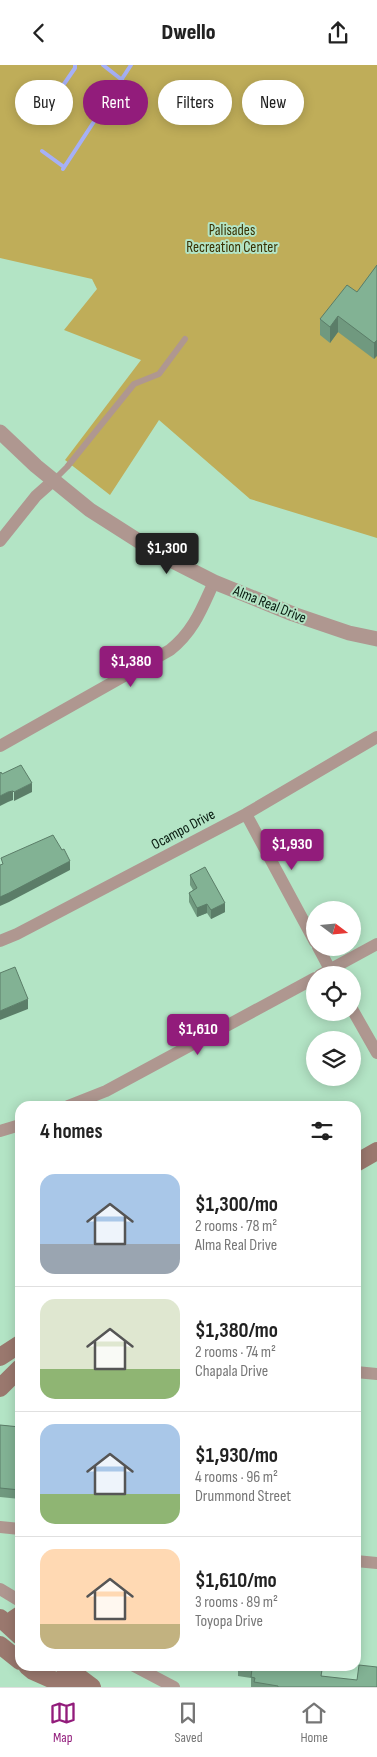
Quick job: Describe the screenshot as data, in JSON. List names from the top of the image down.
{
  "streets": {
    "street": ["Alma Real Drive", "Ocampo Drive"]
  },
  "parks": ["Palisades Recreation Center"],
  "north": "right",
  "page": {
    "header": "Dwello",
    "chip": [
      "Buy",
      "Rent",
      "Filters",
      "New"
    ],
    "price": [
      "$1,300",
      "$1,380",
      "$1,930",
      "$1,610"
    ],
    "heading": "4 homes",
    "list": [
      {
        "name": "$1,300/mo",
        "note": "2 rooms · 78 m² · Alma Real Drive"
      },
      {
        "name": "$1,380/mo",
        "note": "2 rooms · 74 m² · Chapala Drive"
      },
      {
        "name": "$1,930/mo",
        "note": "4 rooms · 96 m² · Drummond Street"
      },
      {
        "name": "$1,610/mo",
        "note": "3 rooms · 89 m² · Toyopa Drive"
      }
    ],
    "tabs": ["Map", "Saved", "Home"]
  }
}
